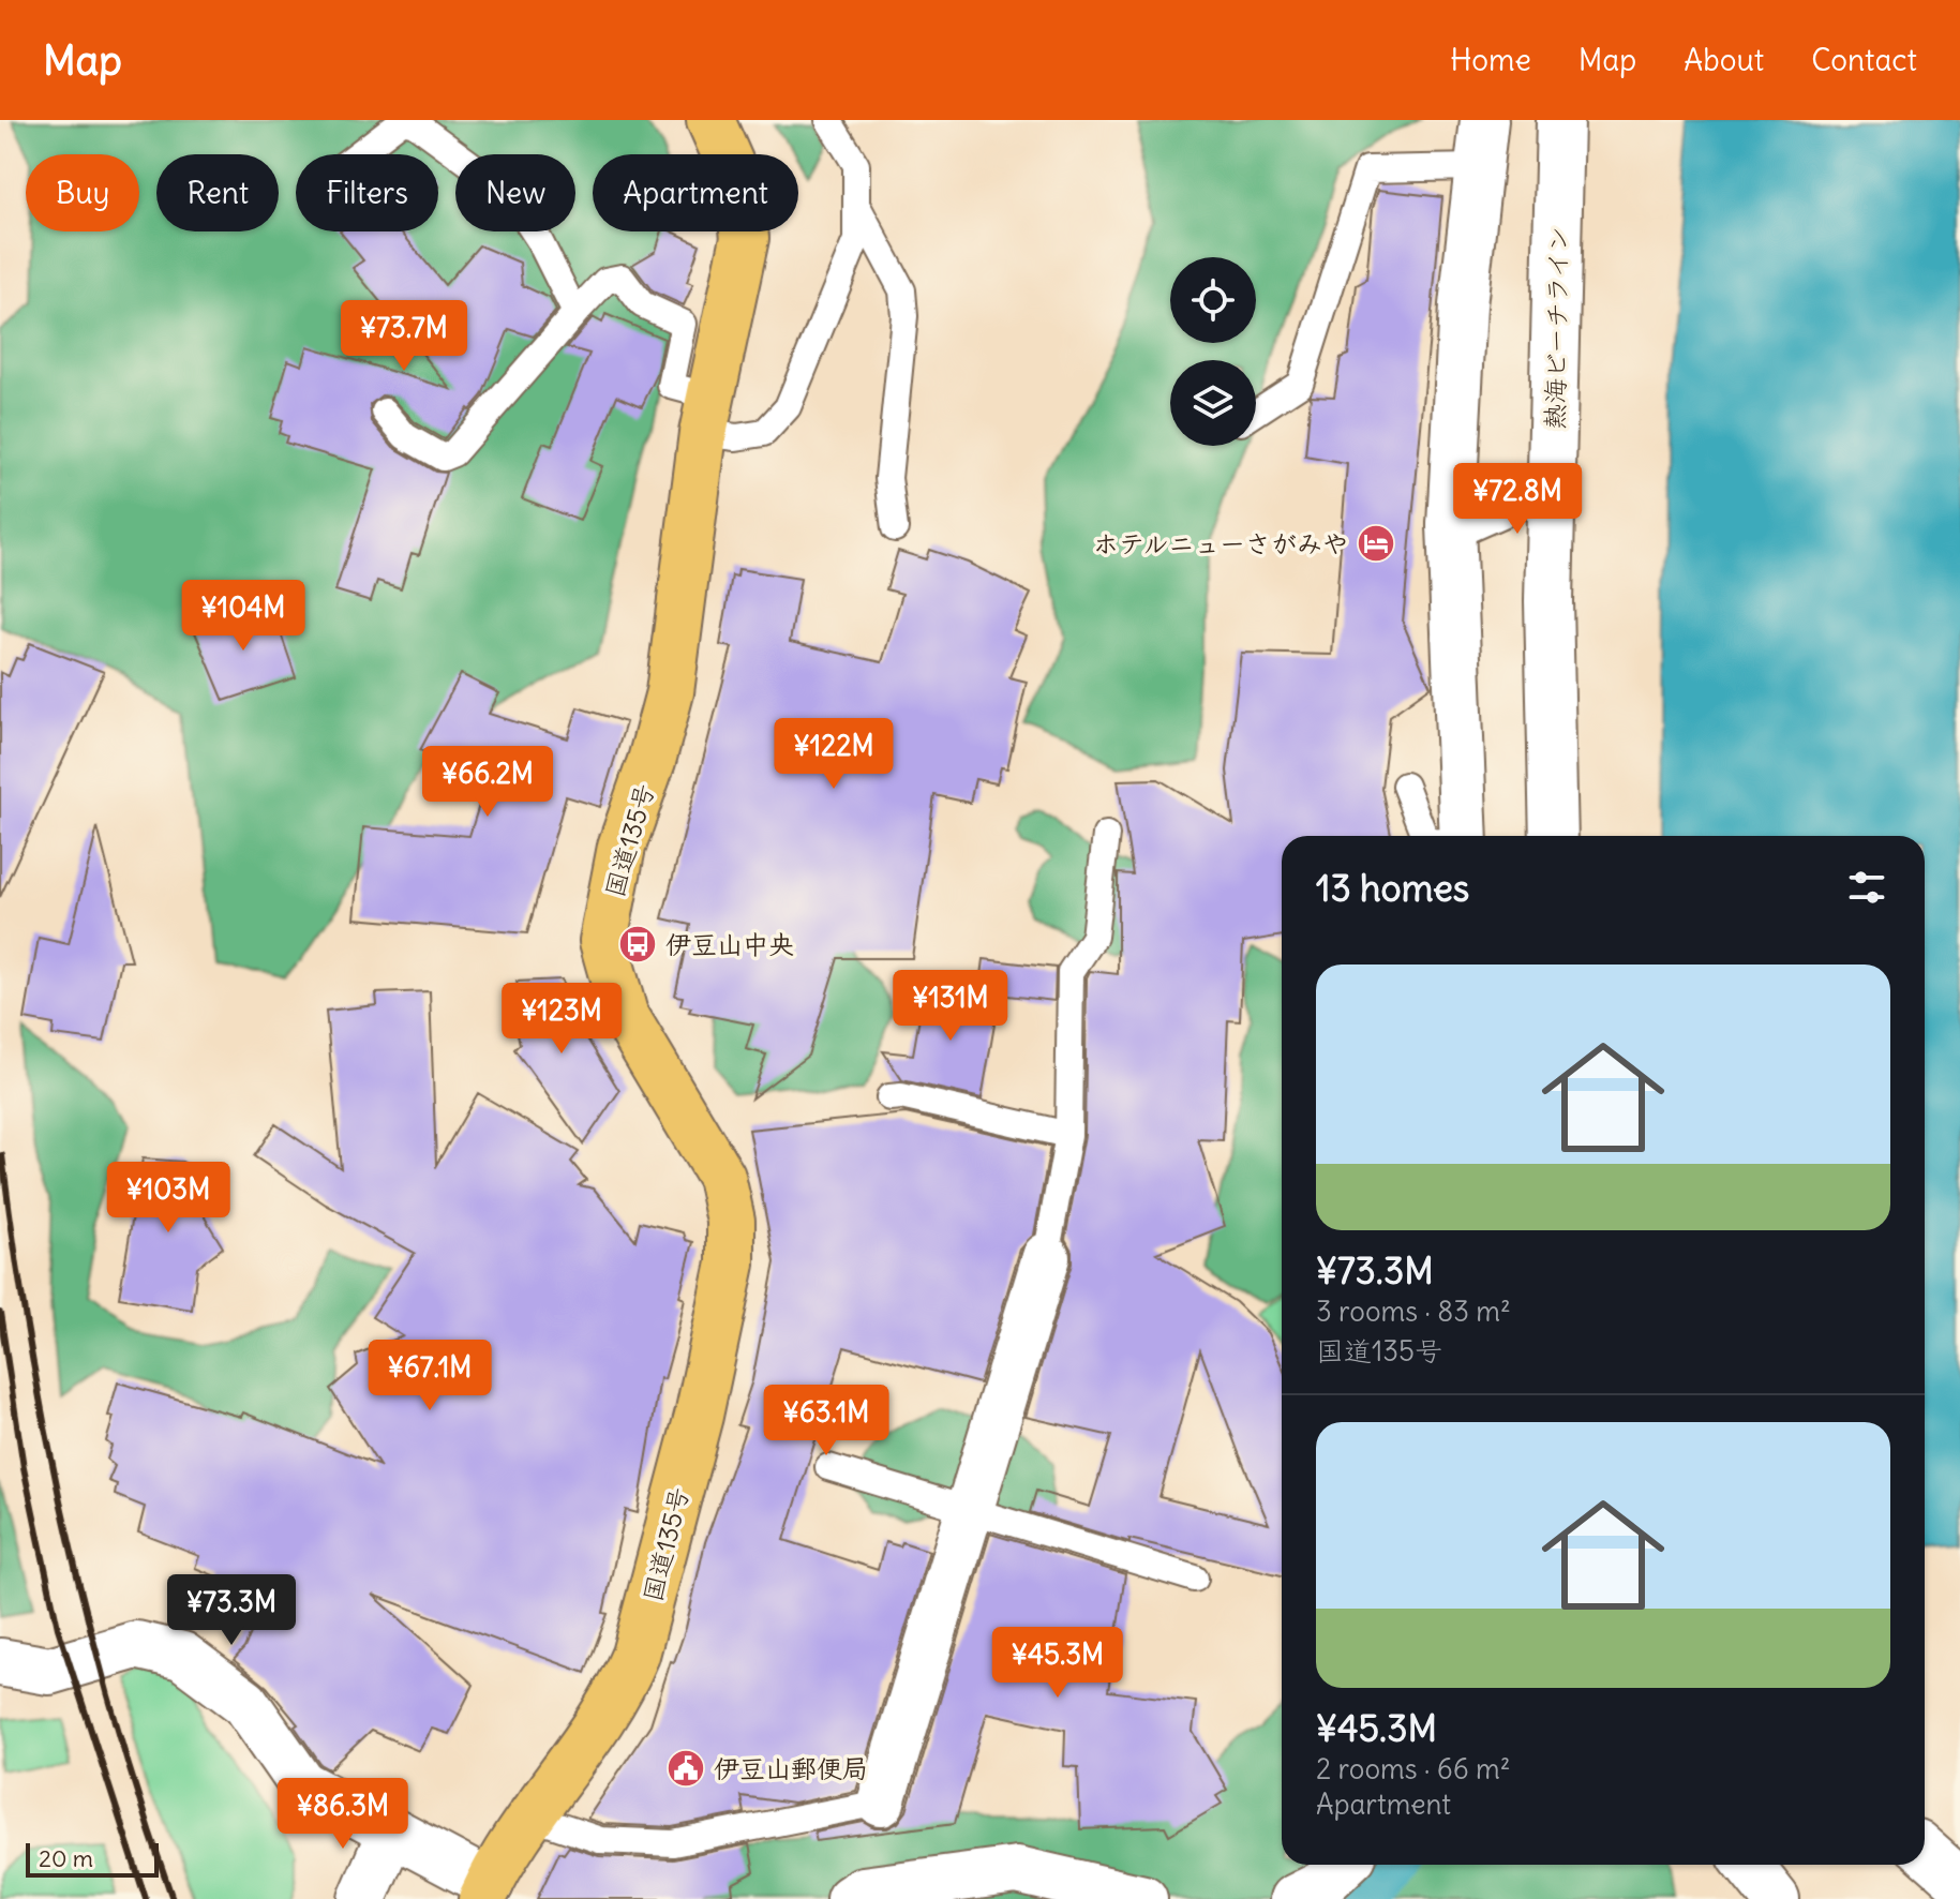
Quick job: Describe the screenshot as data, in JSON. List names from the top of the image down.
{
  "streets": {
    "highway": ["国道135号"],
    "street": ["熱海ビーチライン"]
  },
  "places": {
    "hotel": ["ホテルニューさがみや"],
    "bus stop": ["伊豆山中央"],
    "public building": ["伊豆山郵便局"]
  },
  "scale_bar": "20 m",
  "page": {
    "header": "Map",
    "nav": [
      "Home",
      "Map",
      "About",
      "Contact"
    ],
    "chip": [
      "Buy",
      "Rent",
      "Filters",
      "New",
      "Apartment"
    ],
    "price": [
      "¥73.7M",
      "¥72.8M",
      "¥104M",
      "¥122M",
      "¥66.2M",
      "¥131M",
      "¥123M",
      "¥103M",
      "¥67.1M",
      "¥63.1M",
      "¥73.3M",
      "¥45.3M",
      "¥86.3M"
    ],
    "heading": "13 homes",
    "list": [
      {
        "name": "¥73.3M",
        "note": "3 rooms · 83 m² · 国道135号"
      },
      {
        "name": "¥45.3M",
        "note": "2 rooms · 66 m² · Apartment"
      }
    ],
    "scale": "20 m"
  }
}
